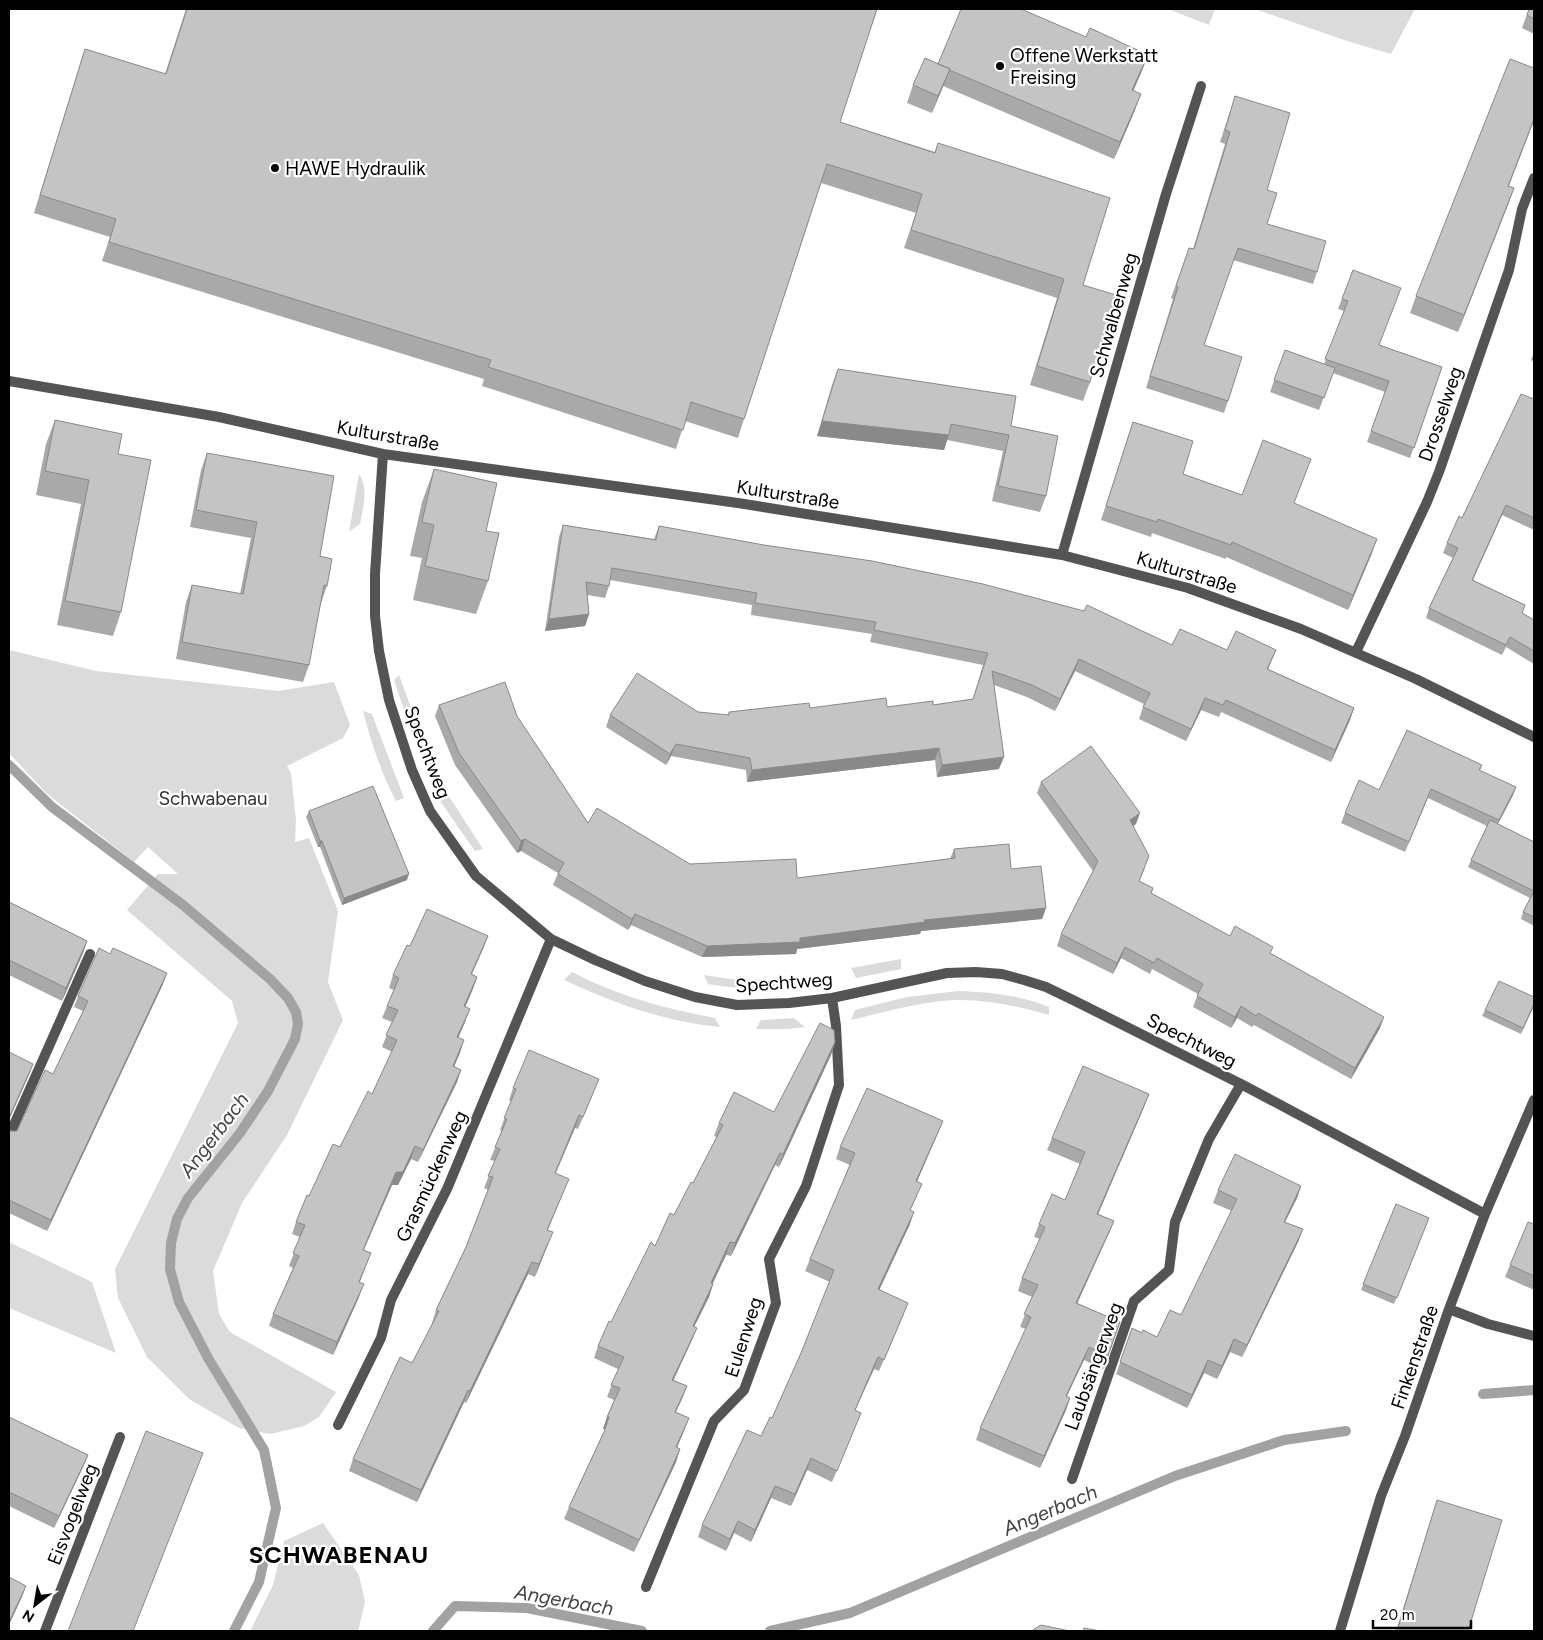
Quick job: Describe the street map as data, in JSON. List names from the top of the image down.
{
  "streets": {
    "street": [
      "Schwalbenweg",
      "Drosselweg",
      "Kulturstraße",
      "Spechtweg",
      "Grasmückenweg",
      "Eulenweg",
      "Finkenstraße",
      "Laubsängerweg",
      "Eisvogelweg"
    ]
  },
  "crossings": [
    ["Schwalbenweg", "Kulturstraße"],
    ["Drosselweg", "Kulturstraße"],
    ["Kulturstraße", "Spechtweg"],
    ["Spechtweg", "Grasmückenweg"],
    ["Spechtweg", "Eulenweg"],
    ["Spechtweg", "Finkenstraße"],
    ["Spechtweg", "Laubsängerweg"]
  ],
  "districts": ["SCHWABENAU"],
  "water": ["Angerbach"],
  "parks": ["Schwabenau"],
  "places": ["Offene Werkstatt Freising", "HAWE Hydraulik"],
  "scale_bar": "20 m",
  "north": "bottom left"
}
